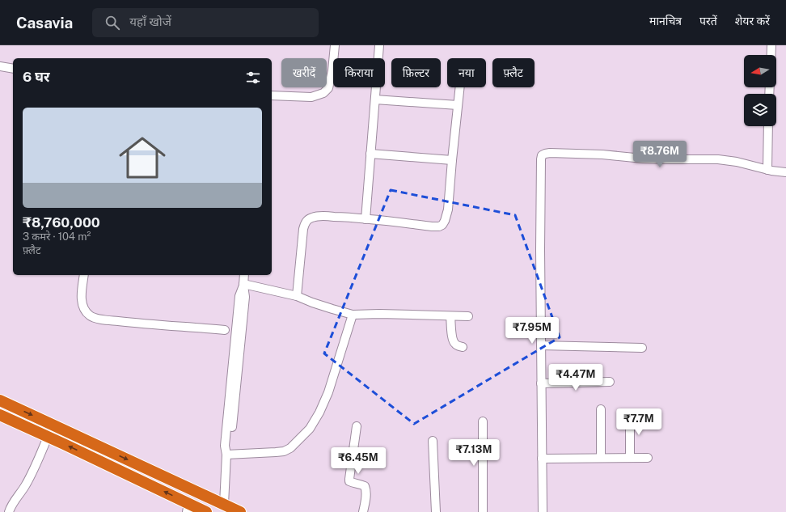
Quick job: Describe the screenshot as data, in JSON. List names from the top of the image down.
{
  "north": "left",
  "page": {
    "header": "Casavia",
    "search": "यहाँ खोजें",
    "nav": ["मानचित्र", "परतें", "शेयर करें"],
    "chip": [
      "खरीदें",
      "किराया",
      "फ़िल्टर",
      "नया",
      "फ़्लैट"
    ],
    "heading": "6 घर",
    "list": [
      {
        "name": "₹8,760,000",
        "note": "3 कमरे · 104 m² · फ़्लैट"
      }
    ],
    "price": [
      "₹8.76M",
      "₹7.95M",
      "₹4.47M",
      "₹7.7M",
      "₹7.13M",
      "₹6.45M"
    ]
  }
}
